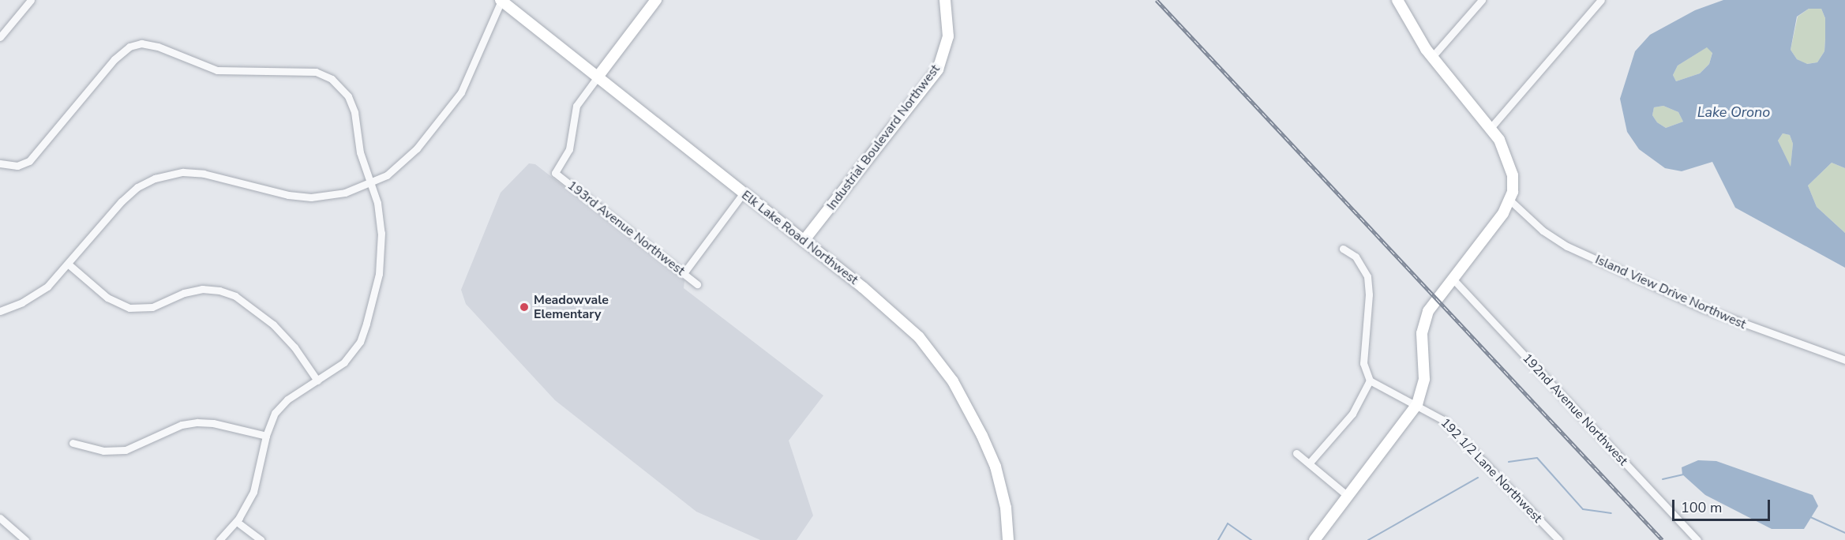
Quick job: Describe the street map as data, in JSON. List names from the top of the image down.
{
  "streets": {
    "street": [
      "Industrial Boulevard Northwest",
      "193rd Avenue Northwest",
      "Elk Lake Road Northwest",
      "Island View Drive Northwest",
      "192nd Avenue Northwest",
      "192 1/2 Lane Northwest"
    ]
  },
  "crossings": [
    ["Industrial Boulevard Northwest", "Elk Lake Road Northwest"],
    ["193rd Avenue Northwest", "Elk Lake Road Northwest"]
  ],
  "water": ["Lake Orono"],
  "places": ["Meadowvale Elementary"],
  "scale_bar": "100 m"
}
